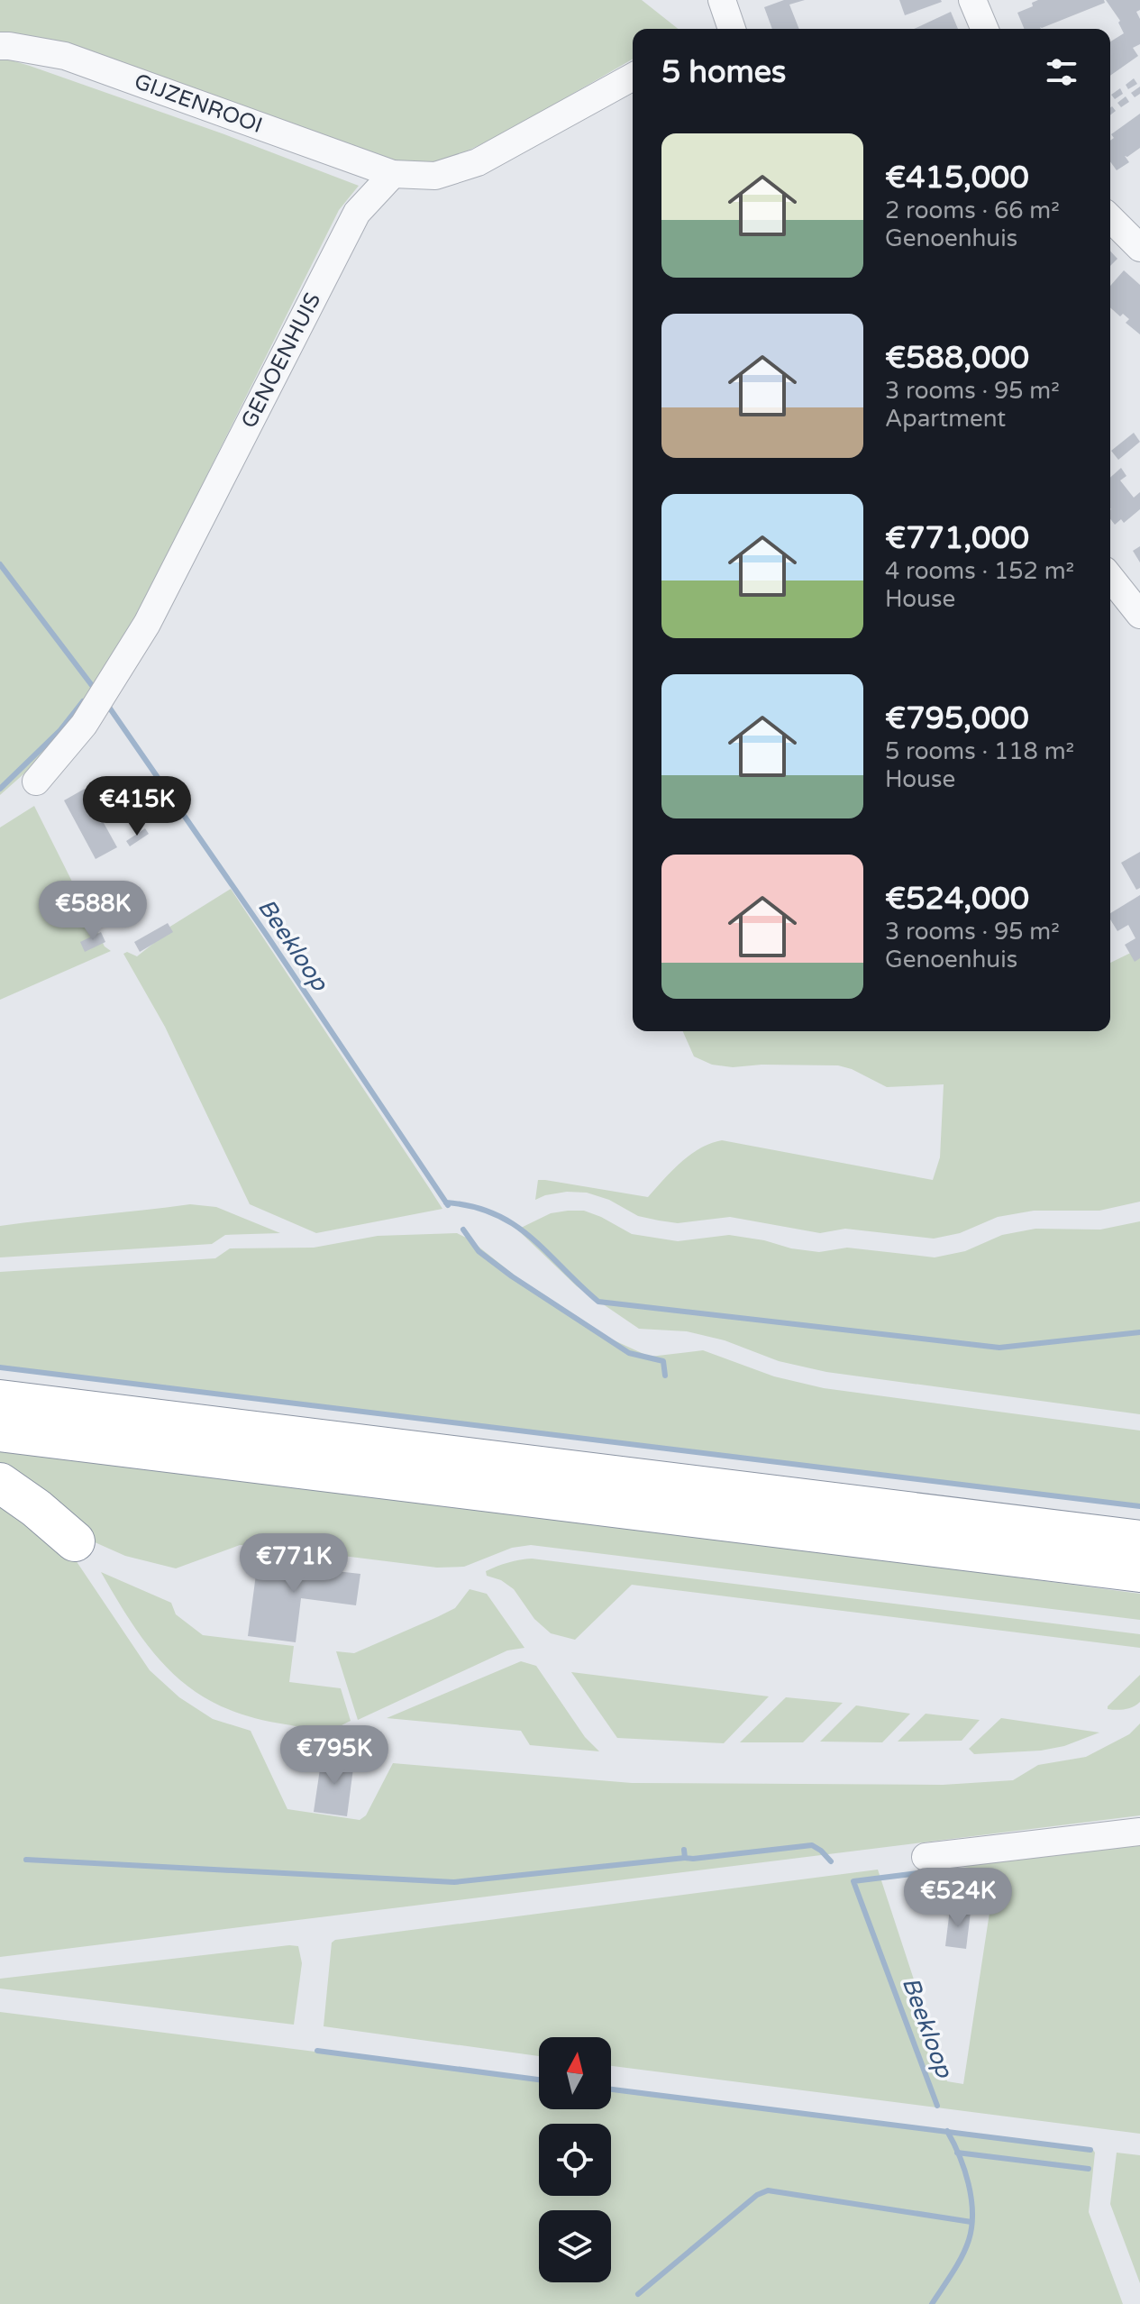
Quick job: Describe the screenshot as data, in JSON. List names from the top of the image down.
{
  "streets": {
    "street": ["GIJZENROOI", "GENOENHUIS"]
  },
  "crossings": [
    ["GIJZENROOI", "GENOENHUIS"]
  ],
  "water": ["Beekloop"],
  "north": "top",
  "page": {
    "heading": "5 homes",
    "list": [
      {
        "name": "€415,000",
        "note": "2 rooms · 66 m² · Genoenhuis"
      },
      {
        "name": "€588,000",
        "note": "3 rooms · 95 m² · Apartment"
      },
      {
        "name": "€771,000",
        "note": "4 rooms · 152 m² · House"
      },
      {
        "name": "€795,000",
        "note": "5 rooms · 118 m² · House"
      },
      {
        "name": "€524,000",
        "note": "3 rooms · 95 m² · Genoenhuis"
      }
    ],
    "price": [
      "€415K",
      "€588K",
      "€771K",
      "€795K",
      "€524K"
    ]
  }
}
